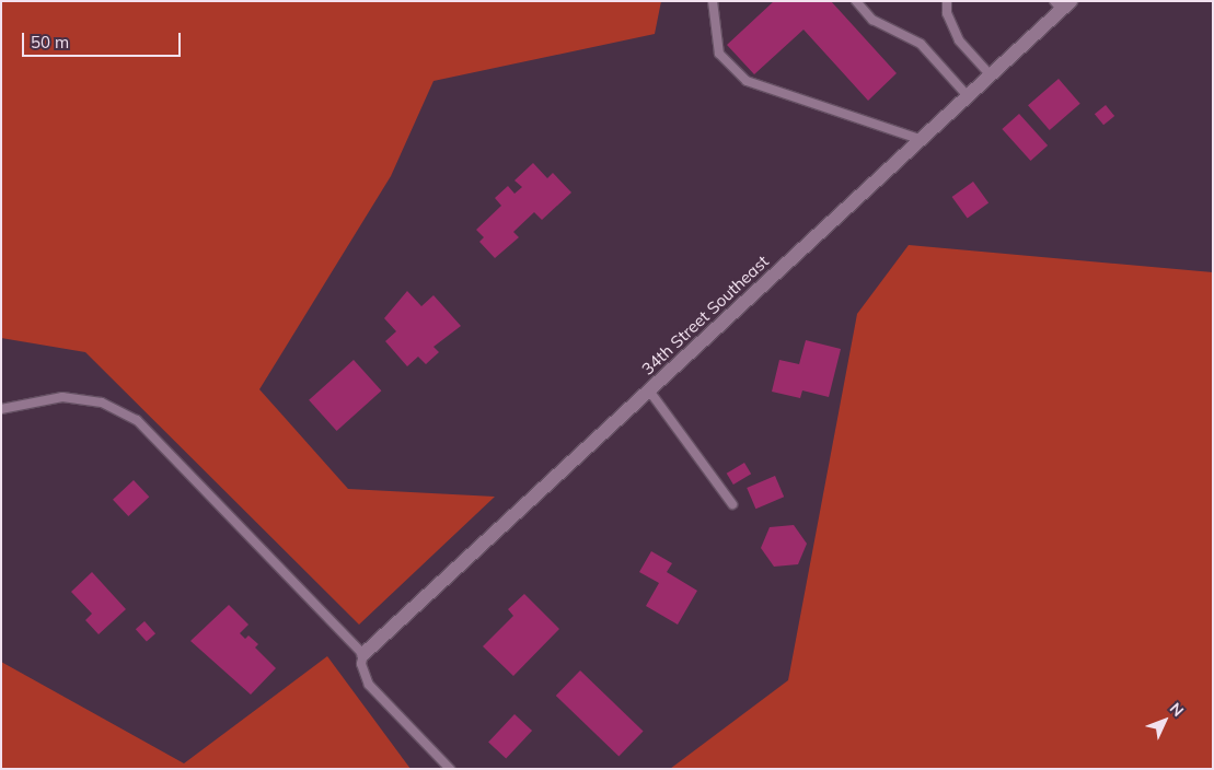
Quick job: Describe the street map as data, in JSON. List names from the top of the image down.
{
  "streets": {
    "street": ["34th Street Southeast"]
  },
  "scale_bar": "50 m",
  "north": "top right"
}
